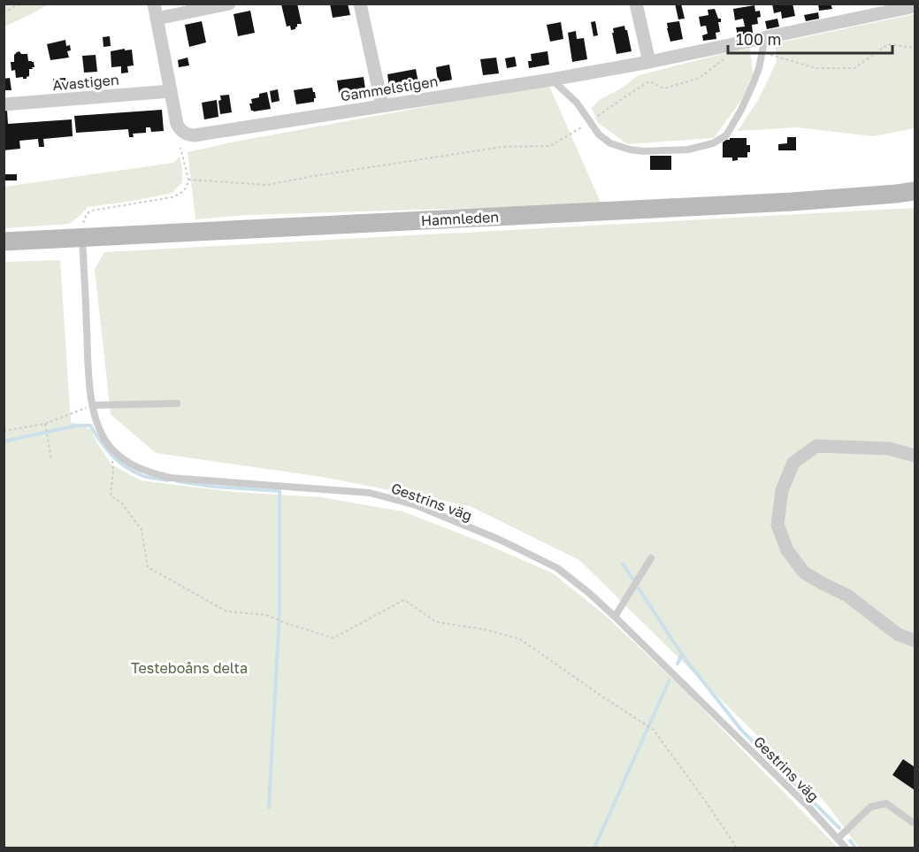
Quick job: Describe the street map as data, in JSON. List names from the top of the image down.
{
  "streets": {
    "main road": ["Hamnleden"],
    "street": ["Avastigen", "Gammelstigen"],
    "lane": ["Gestrins väg"]
  },
  "crossings": [
    ["Avastigen", "Gammelstigen"],
    ["Hamnleden", "Gestrins väg"]
  ],
  "parks": ["Testeboåns delta"],
  "scale_bar": "100 m"
}
